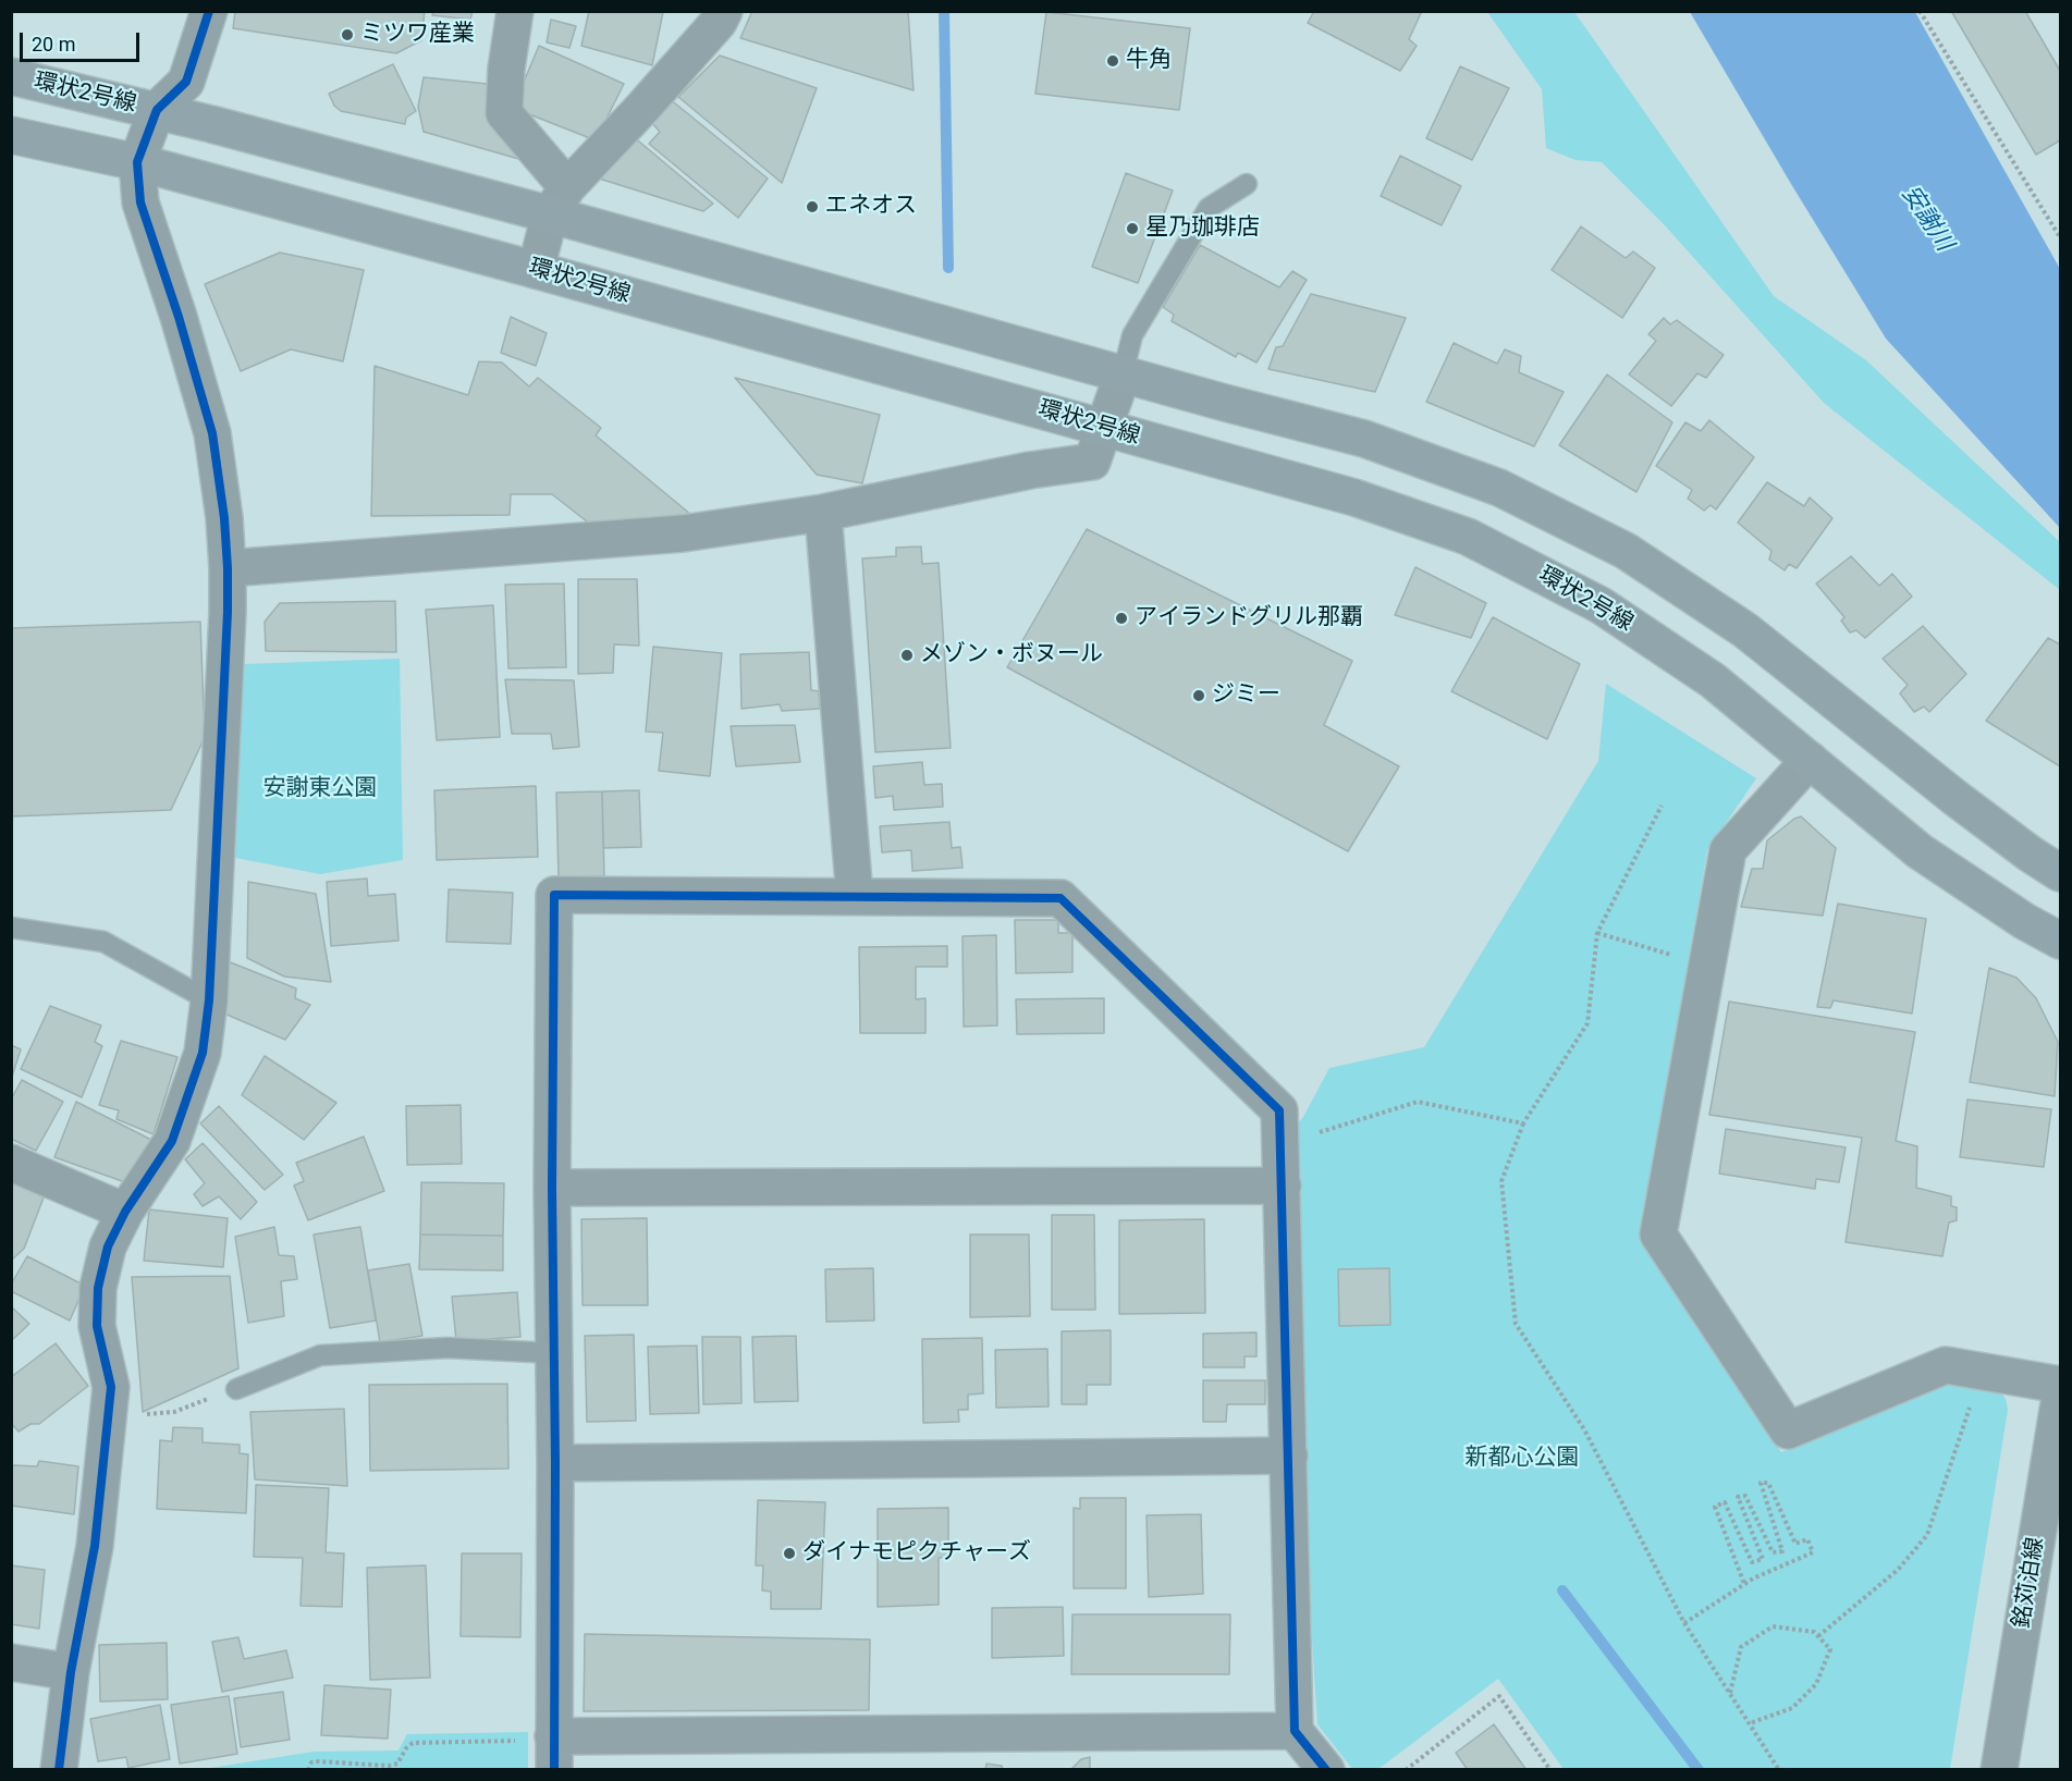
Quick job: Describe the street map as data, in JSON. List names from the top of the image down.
{
  "streets": {
    "main road": ["環状2号線"],
    "street": ["銘苅泊線"]
  },
  "water": ["安謝川"],
  "parks": ["安謝東公園", "新都心公園"],
  "places": [
    "ミツワ産業",
    "牛角",
    "エネオス",
    "星乃珈琲店",
    "アイランドグリル那覇",
    "メゾン・ボヌール",
    "ジミー",
    "ダイナモピクチャーズ"
  ],
  "scale_bar": "20 m"
}
